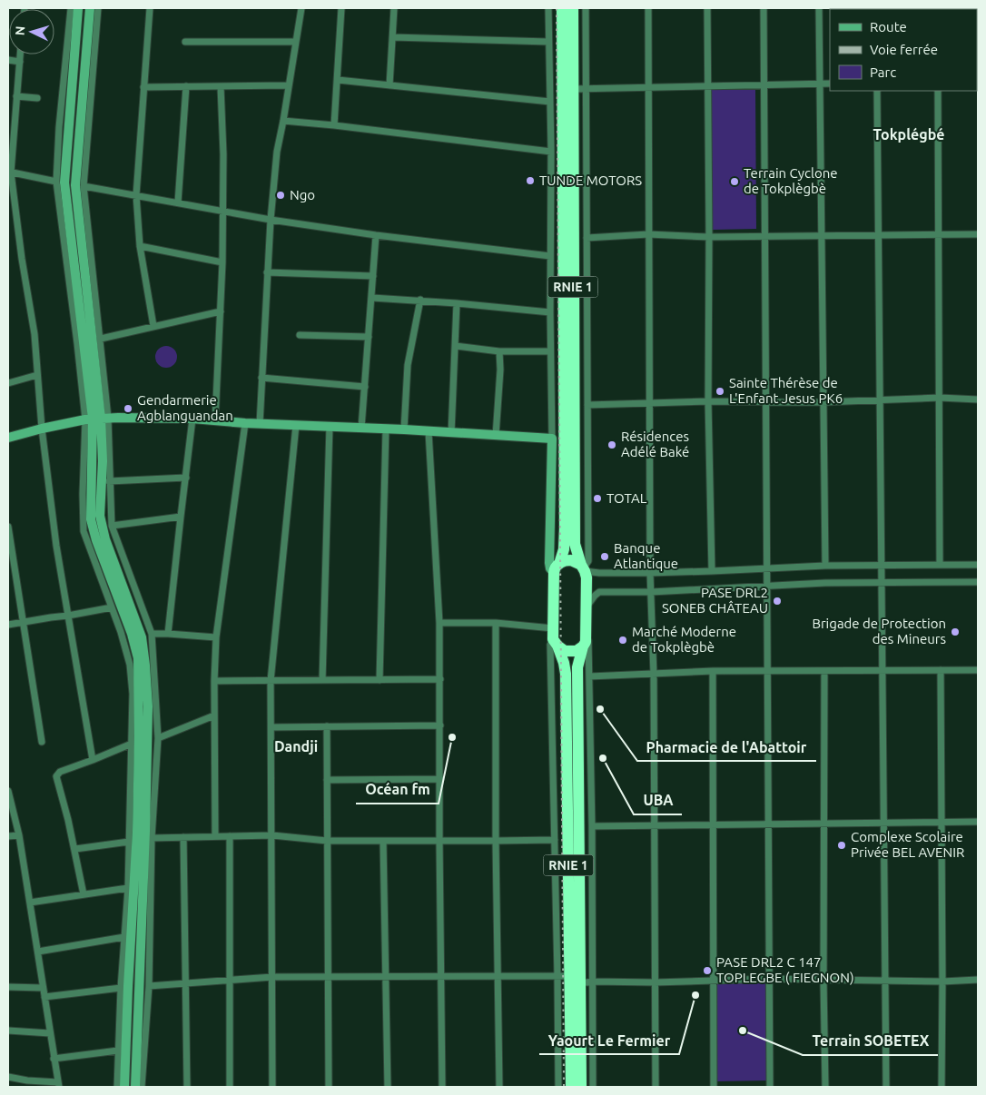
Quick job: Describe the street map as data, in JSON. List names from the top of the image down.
{
  "streets": {
    "highway": ["RNIE 1"]
  },
  "districts": ["Tokplégbé", "Dandji"],
  "places": [
    "TUNDE MOTORS",
    "Terrain Cyclone de Tokplègbè",
    "Ngo",
    "Sainte Thérèse de L'Enfant Jesus PK6",
    "Gendarmerie Agblanguandan",
    "Résidences Adélé Baké",
    "TOTAL",
    "Banque Atlantique",
    "PASE DRL2 SONEB CHÂTEAU",
    "Brigade de Protection des Mineurs",
    "Marché Moderne de Tokplègbè",
    "Pharmacie de l'Abattoir",
    "Océan fm",
    "UBA",
    "Complexe Scolaire Privée BEL AVENIR",
    "PASE DRL2 C 147 TOPLEGBE ( FIEGNON)",
    "Yaourt Le Fermier",
    "Terrain SOBETEX"
  ],
  "legend": ["Route", "Voie ferrée", "Parc"],
  "north": "left"
}
